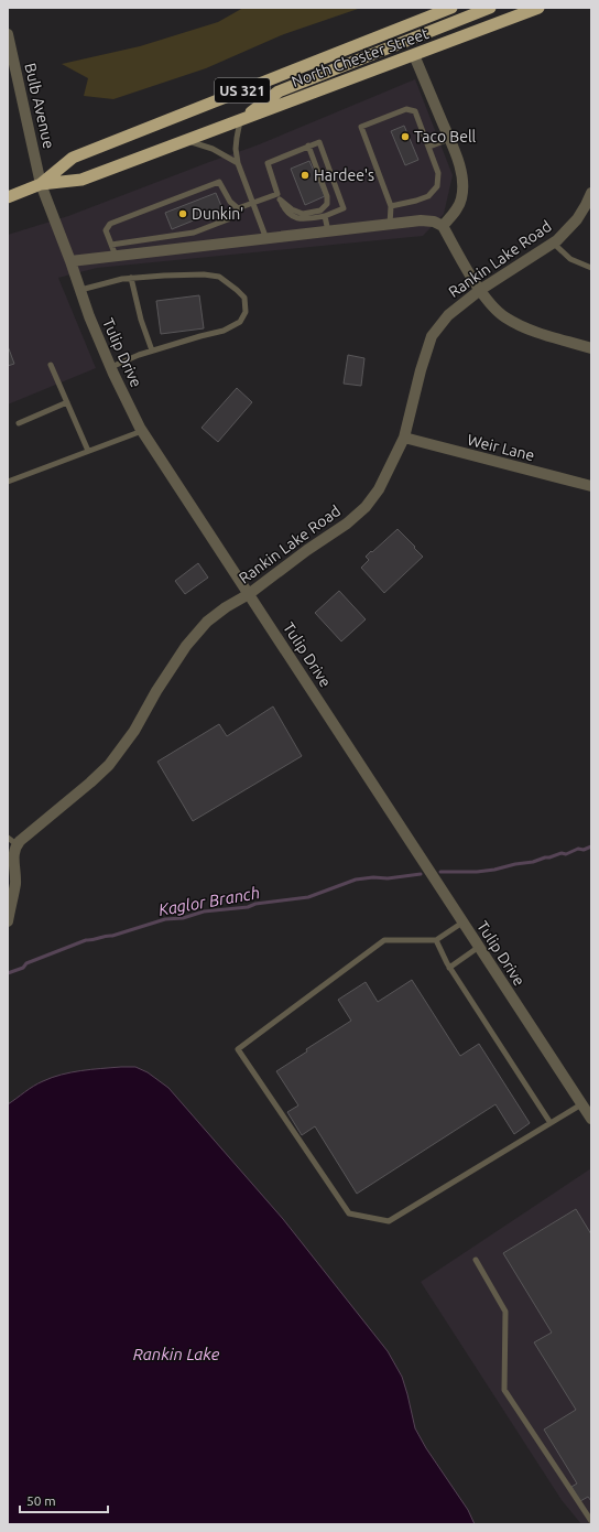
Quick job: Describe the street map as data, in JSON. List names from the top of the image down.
{
  "streets": {
    "highway": ["North Chester Street", "US 321"],
    "street": [
      "Bulb Avenue",
      "Rankin Lake Road",
      "Tulip Drive",
      "Weir Lane"
    ]
  },
  "crossings": [
    ["North Chester Street", "Bulb Avenue"],
    ["North Chester Street", "Tulip Drive"],
    ["Bulb Avenue", "Tulip Drive"],
    ["Rankin Lake Road", "Tulip Drive"],
    ["Rankin Lake Road", "Weir Lane"]
  ],
  "water": ["Kaglor Branch", "Rankin Lake"],
  "places": ["Taco Bell", "Hardee's", "Dunkin'"],
  "scale_bar": "50 m"
}
